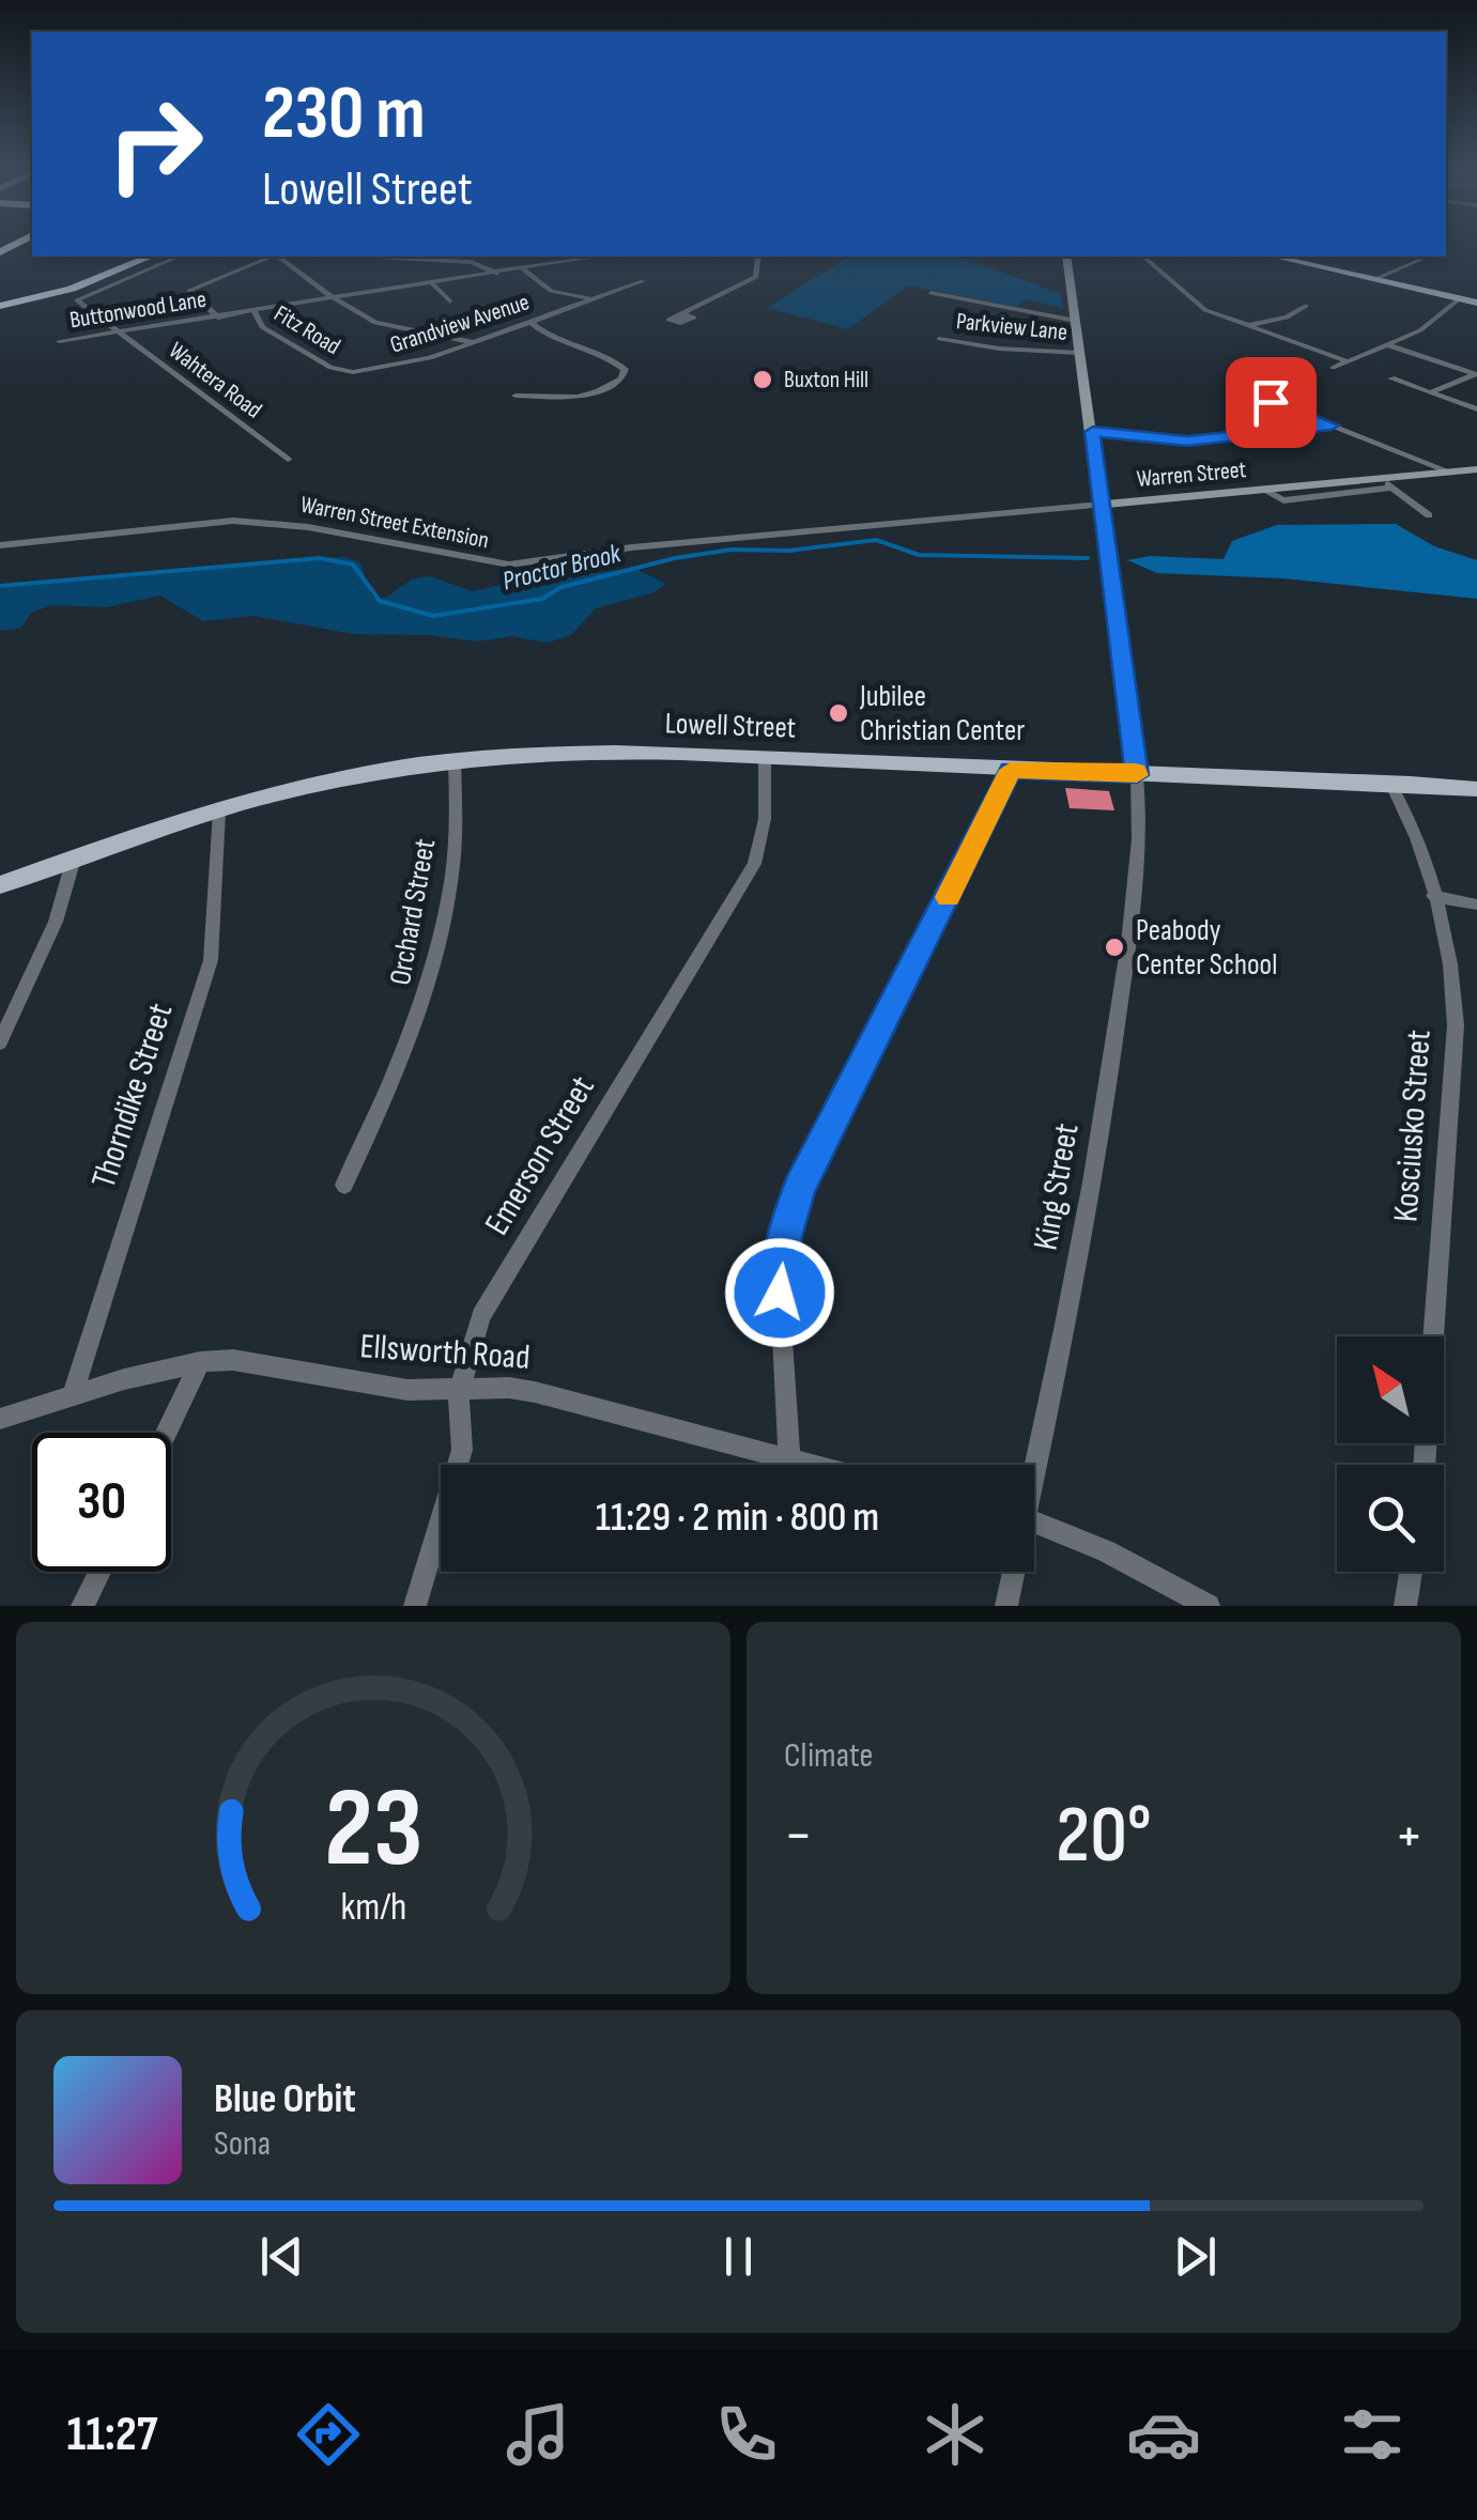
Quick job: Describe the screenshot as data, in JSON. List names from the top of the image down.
{
  "streets": {
    "main road": ["Lowell Street"],
    "street": [
      "Buttonwood Lane",
      "Grandview Avenue",
      "Parkview Lane",
      "Fitz Road",
      "Wahtera Road",
      "Warren Street",
      "Warren Street Extension",
      "Orchard Street",
      "Thorndike Street",
      "Kosciusko Street",
      "Emerson Street",
      "King Street",
      "Ellsworth Road"
    ]
  },
  "crossings": [
    ["Buttonwood Lane", "Fitz Road"],
    ["Buttonwood Lane", "Wahtera Road"],
    ["Grandview Avenue", "Fitz Road"],
    ["Warren Street", "Warren Street Extension"],
    ["Lowell Street", "Orchard Street"],
    ["Lowell Street", "Thorndike Street"],
    ["Lowell Street", "Kosciusko Street"],
    ["Lowell Street", "Emerson Street"],
    ["Lowell Street", "King Street"],
    ["Thorndike Street", "Ellsworth Road"],
    ["Emerson Street", "Ellsworth Road"]
  ],
  "water": ["Proctor Brook"],
  "places": ["Buxton Hill", "Jubilee Christian Center", "Peabody Center School"],
  "north": "top left",
  "page": {
    "turn": ["230 m", "Lowell Street"],
    "limit": "30",
    "trip": "11:29 · 2 min · 800 m",
    "tile": "Climate",
    "heat": ["−", "20°", "+"],
    "song": ["Blue Orbit", "Sona"],
    "tabs": "11:27",
    "gauge": ["23", "km/h"]
  }
}
